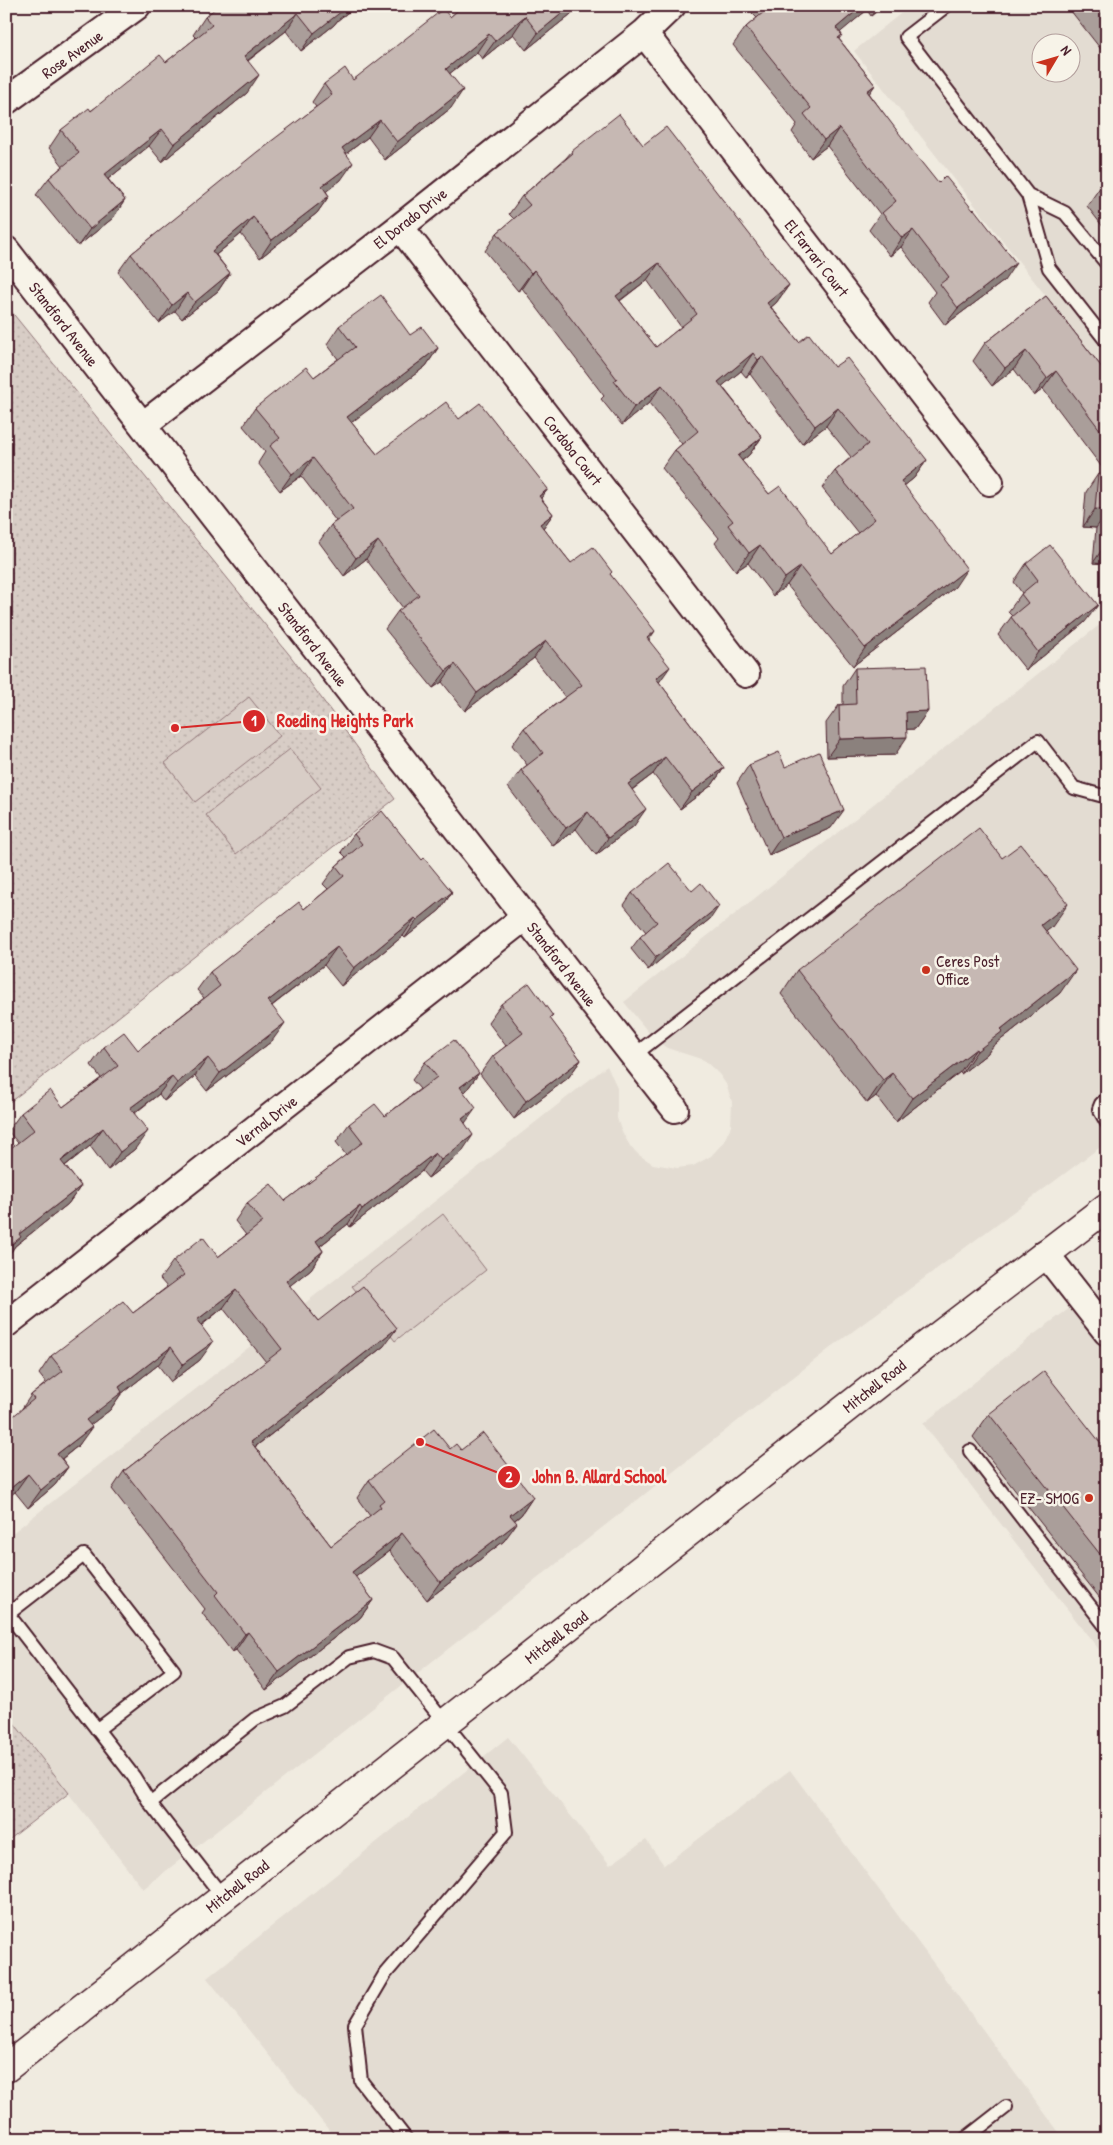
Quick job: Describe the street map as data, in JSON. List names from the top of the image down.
{
  "streets": {
    "street": [
      "Rose Avenue",
      "El Dorado Drive",
      "El Farrari Court",
      "Standford Avenue",
      "Cordoba Court",
      "Vernal Drive",
      "Mitchell Road"
    ]
  },
  "crossings": [
    ["El Dorado Drive", "El Farrari Court"],
    ["El Dorado Drive", "Standford Avenue"],
    ["El Dorado Drive", "Cordoba Court"],
    ["Standford Avenue", "Vernal Drive"]
  ],
  "places": [
    "Roeding Heights Park",
    "Ceres Post Office",
    "John B. Allard School",
    "EZ- SMOG"
  ],
  "north": "top right"
}
